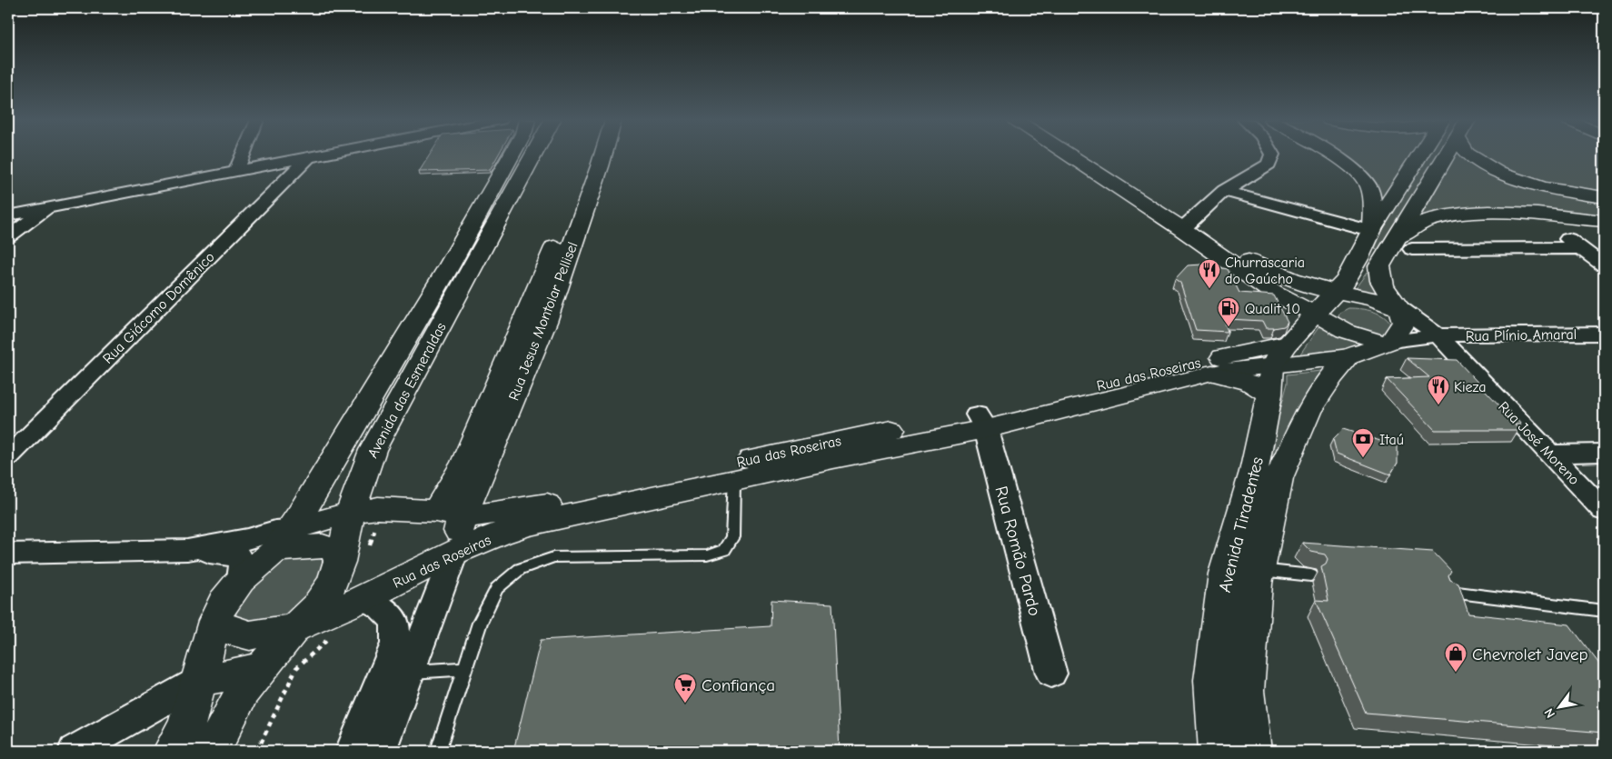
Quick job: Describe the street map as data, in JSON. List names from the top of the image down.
{
  "streets": {
    "main road": [
      "Rua Jesus Montolar Pellisel",
      "Rua das Roseiras",
      "Avenida das Esmeraldas",
      "Avenida Tiradentes"
    ],
    "street": [
      "Rua Giácomo Domênico",
      "Rua Plínio Amaral",
      "Rua José Moreno",
      "Rua Romão Pardo"
    ]
  },
  "crossings": [
    ["Rua Jesus Montolar Pellisel", "Rua das Roseiras"],
    ["Rua Plínio Amaral", "Rua José Moreno"],
    ["Rua das Roseiras", "Avenida das Esmeraldas"],
    ["Rua das Roseiras", "Avenida Tiradentes"],
    ["Rua das Roseiras", "Rua Romão Pardo"]
  ],
  "places": {
    "restaurant": ["Churrascaria do Gaúcho", "Kieza"],
    "fuel station": ["Qualit 10"],
    "bank": ["Itaú"],
    "shop": ["Chevrolet Javep"],
    "supermarket": ["Confiança"]
  },
  "north": "bottom left"
}
